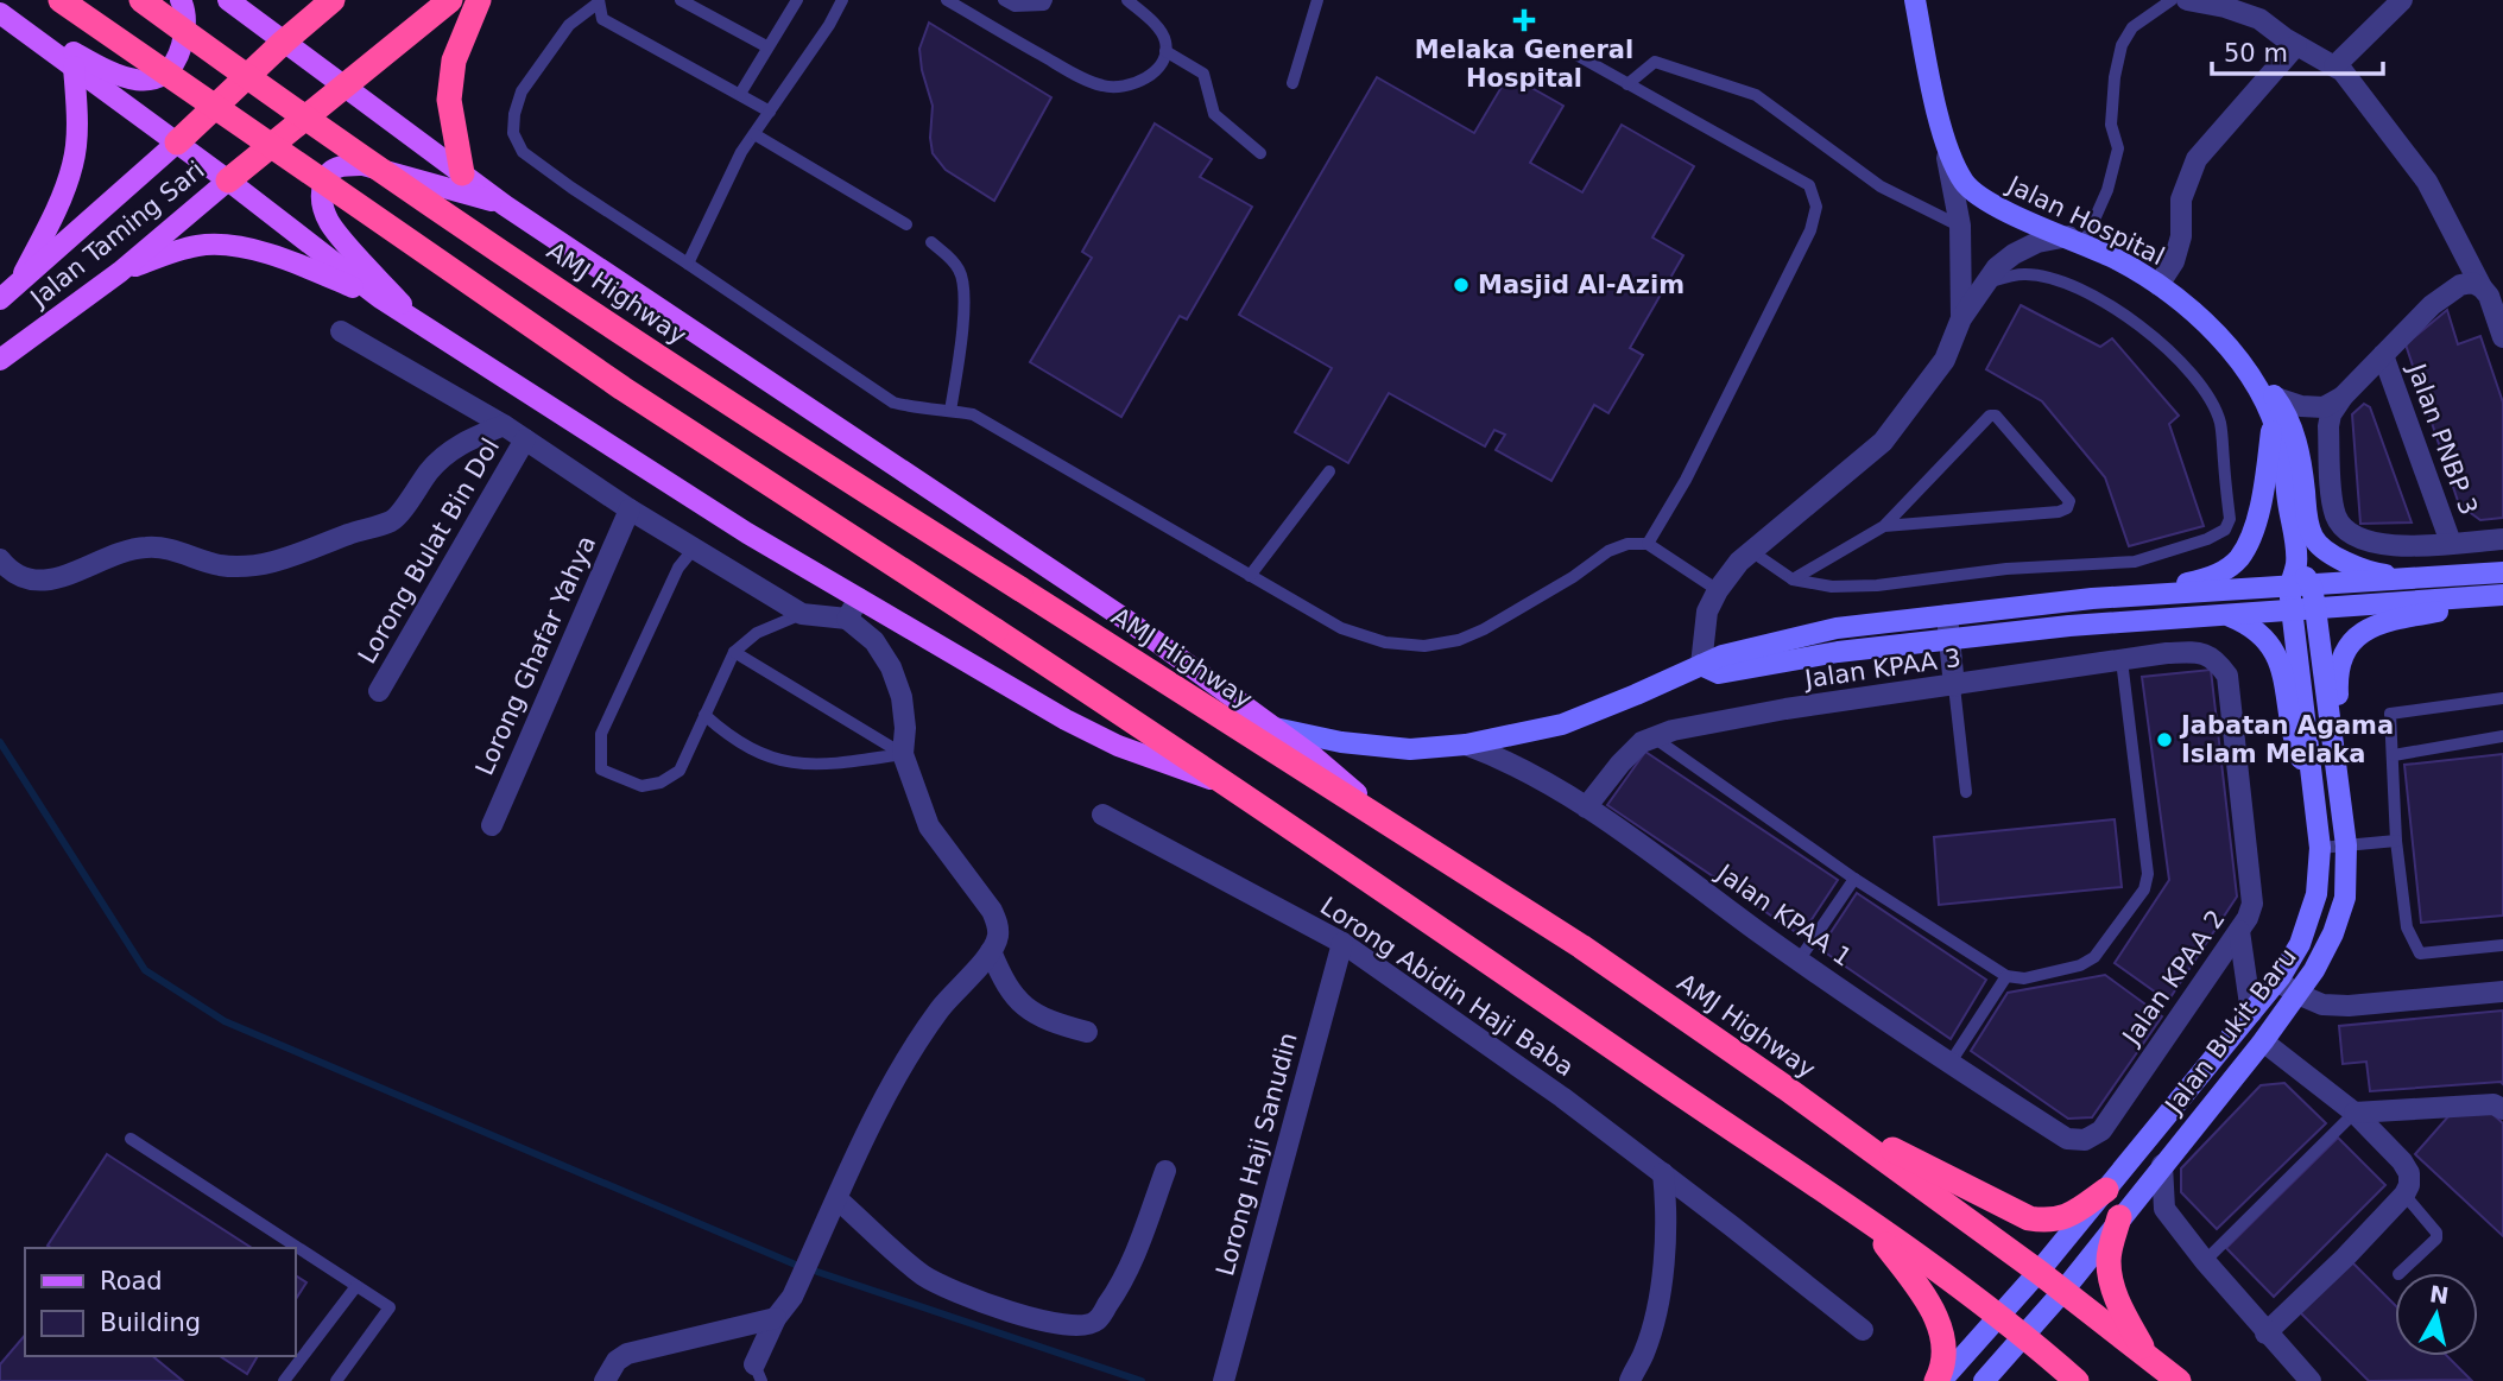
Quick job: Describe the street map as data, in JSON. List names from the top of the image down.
{
  "streets": {
    "highway": ["AMJ Highway"],
    "main road": ["Jalan Hospital", "Jalan Taming Sari", "Jalan Bukit Baru"],
    "street": [
      "Jalan PNBP 3",
      "Lorong Bulat Bin Dol",
      "Lorong Ghafar Yahya",
      "Jalan KPAA 3",
      "Jalan KPAA 1",
      "Jalan KPAA 2",
      "Lorong Abidin Haji Baba",
      "Lorong Haji Sanudin"
    ]
  },
  "crossings": [
    ["Jalan Hospital", "Jalan Bukit Baru"],
    ["AMJ Highway", "Jalan Bukit Baru"],
    ["Jalan KPAA 3", "Jalan KPAA 1"],
    ["Jalan KPAA 3", "Jalan KPAA 2"],
    ["Jalan KPAA 1", "Jalan KPAA 2"],
    ["Lorong Abidin Haji Baba", "Lorong Haji Sanudin"]
  ],
  "places": {
    "health": ["Melaka General Hospital"],
    "other": ["Masjid Al-Azim", "Jabatan Agama Islam Melaka"]
  },
  "legend": ["Road", "Building"],
  "scale_bar": "50 m",
  "north": "top"
}
